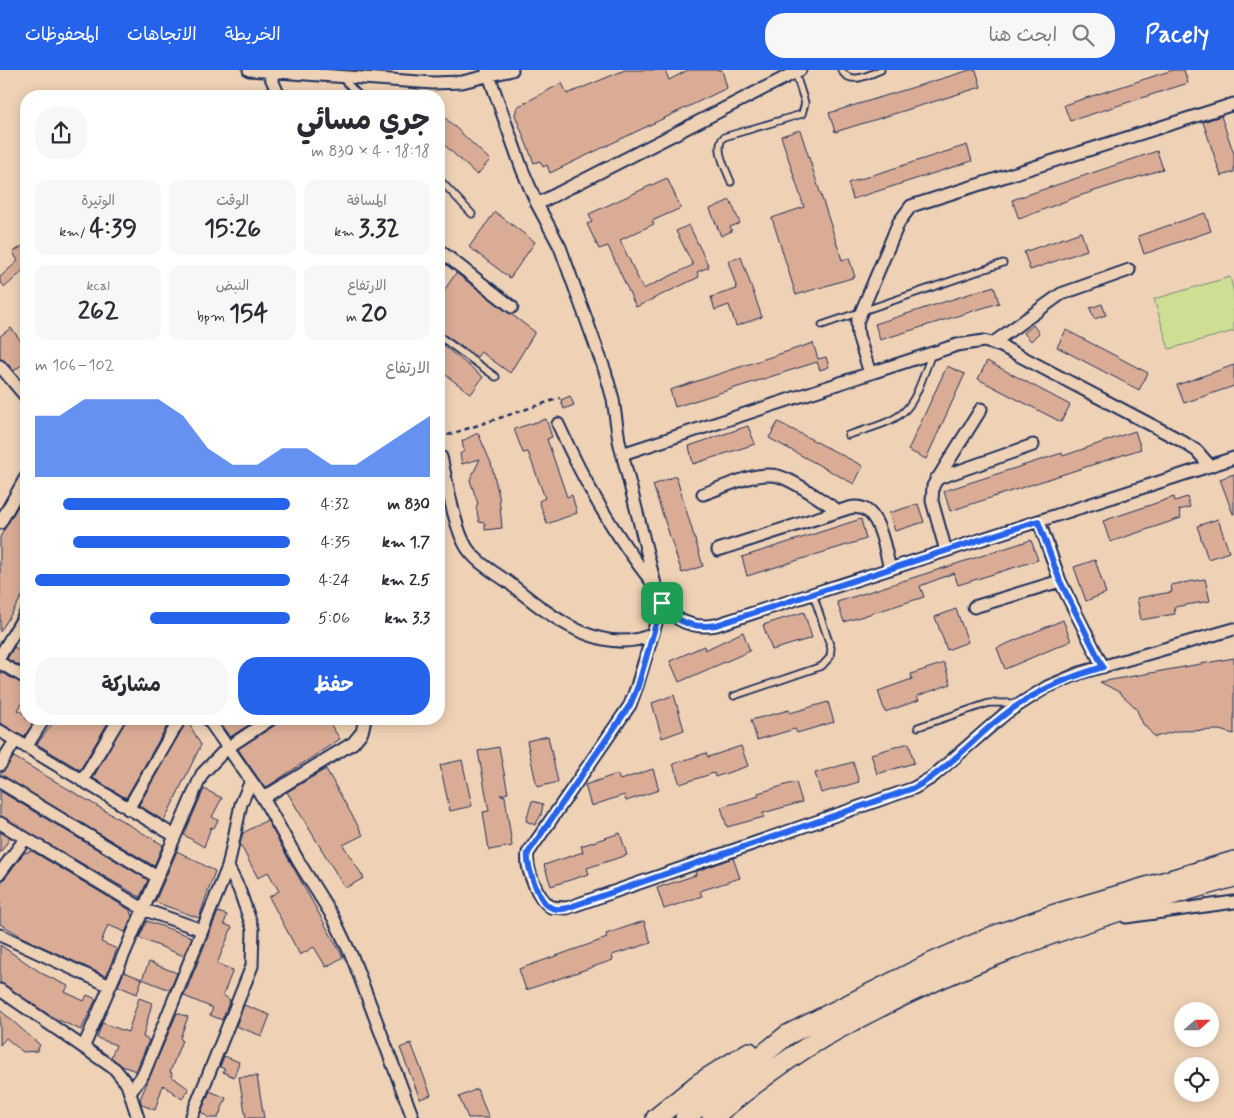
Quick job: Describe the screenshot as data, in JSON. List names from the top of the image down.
{
  "north": "right",
  "page": {
    "header": "Pacely",
    "search": "ابحث هنا",
    "nav": ["الخريطة", "الاتجاهات", "المحفوظات"],
    "heading": ["جري مسائي", "18:18 · 4 × 830 m"],
    "stats": [
      ["المسافة", "3.32 km"],
      ["الوقت", "15:26"],
      ["الوتيرة", "4:39 /km"],
      ["الارتفاع", "20 m"],
      ["النبض", "154 bpm"],
      ["kcal", "262"]
    ],
    "chart": ["الارتفاع", "102–106 m"],
    "list": [
      {
        "name": "830 m",
        "note": "4:32"
      },
      {
        "name": "1.7 km",
        "note": "4:35"
      },
      {
        "name": "2.5 km",
        "note": "4:24"
      },
      {
        "name": "3.3 km",
        "note": "5:06"
      }
    ],
    "buttons": ["حفظ", "مشاركة"]
  }
}
